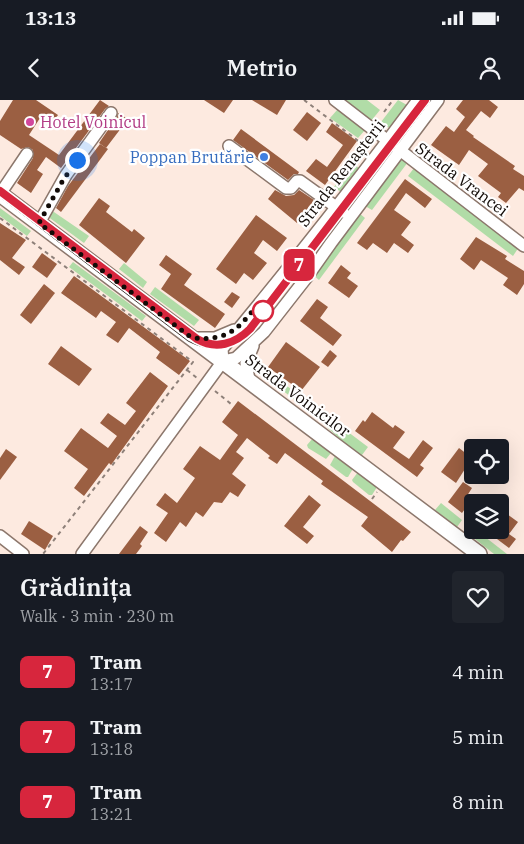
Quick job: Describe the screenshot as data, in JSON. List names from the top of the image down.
{
  "streets": {
    "main road": ["Strada Voinicilor"],
    "street": ["Strada Renașterii", "Strada Vrancei"]
  },
  "crossings": [
    ["Strada Renașterii", "Strada Vrancei"],
    ["Strada Renașterii", "Strada Voinicilor"]
  ],
  "places": ["Hotel Voinicul", "Poppan Brutărie"],
  "lines": ["tram line 7"],
  "page": {
    "status": "13:13",
    "header": "Metrio",
    "on_map": "7",
    "heading": ["Grădinița", "Walk · 3 min · 230 m"],
    "list": [
      {
        "mark": "7",
        "name": "Tram",
        "note": "13:17",
        "value": "4 min"
      },
      {
        "mark": "7",
        "name": "Tram",
        "note": "13:18",
        "value": "5 min"
      },
      {
        "mark": "7",
        "name": "Tram",
        "note": "13:21",
        "value": "8 min"
      }
    ]
  }
}
